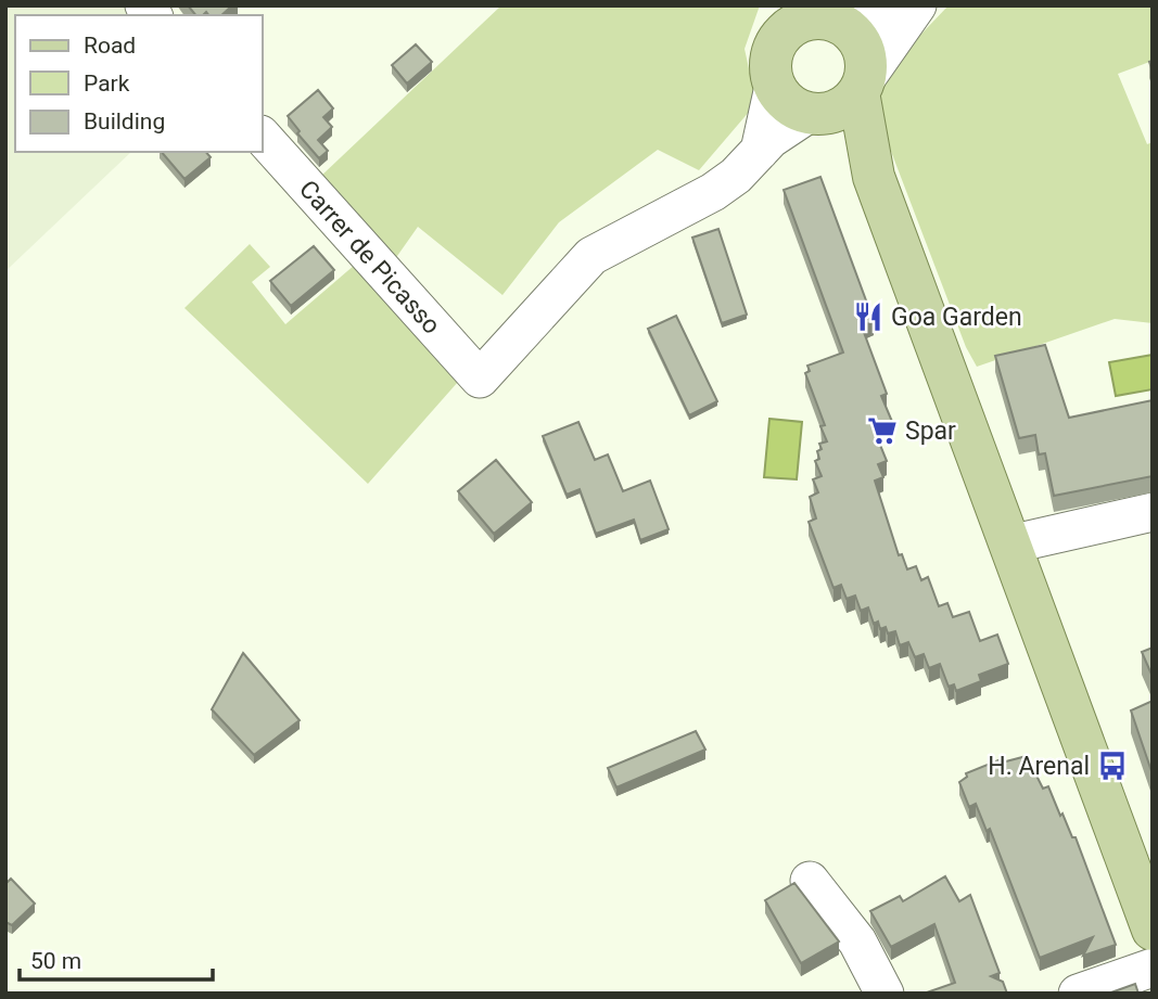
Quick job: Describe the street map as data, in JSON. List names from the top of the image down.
{
  "streets": {
    "street": ["Carrer de Picasso"]
  },
  "places": {
    "restaurant": ["Goa Garden"],
    "supermarket": ["Spar"],
    "bus stop": ["H. Arenal"]
  },
  "legend": ["Road", "Park", "Building"],
  "scale_bar": "50 m"
}
